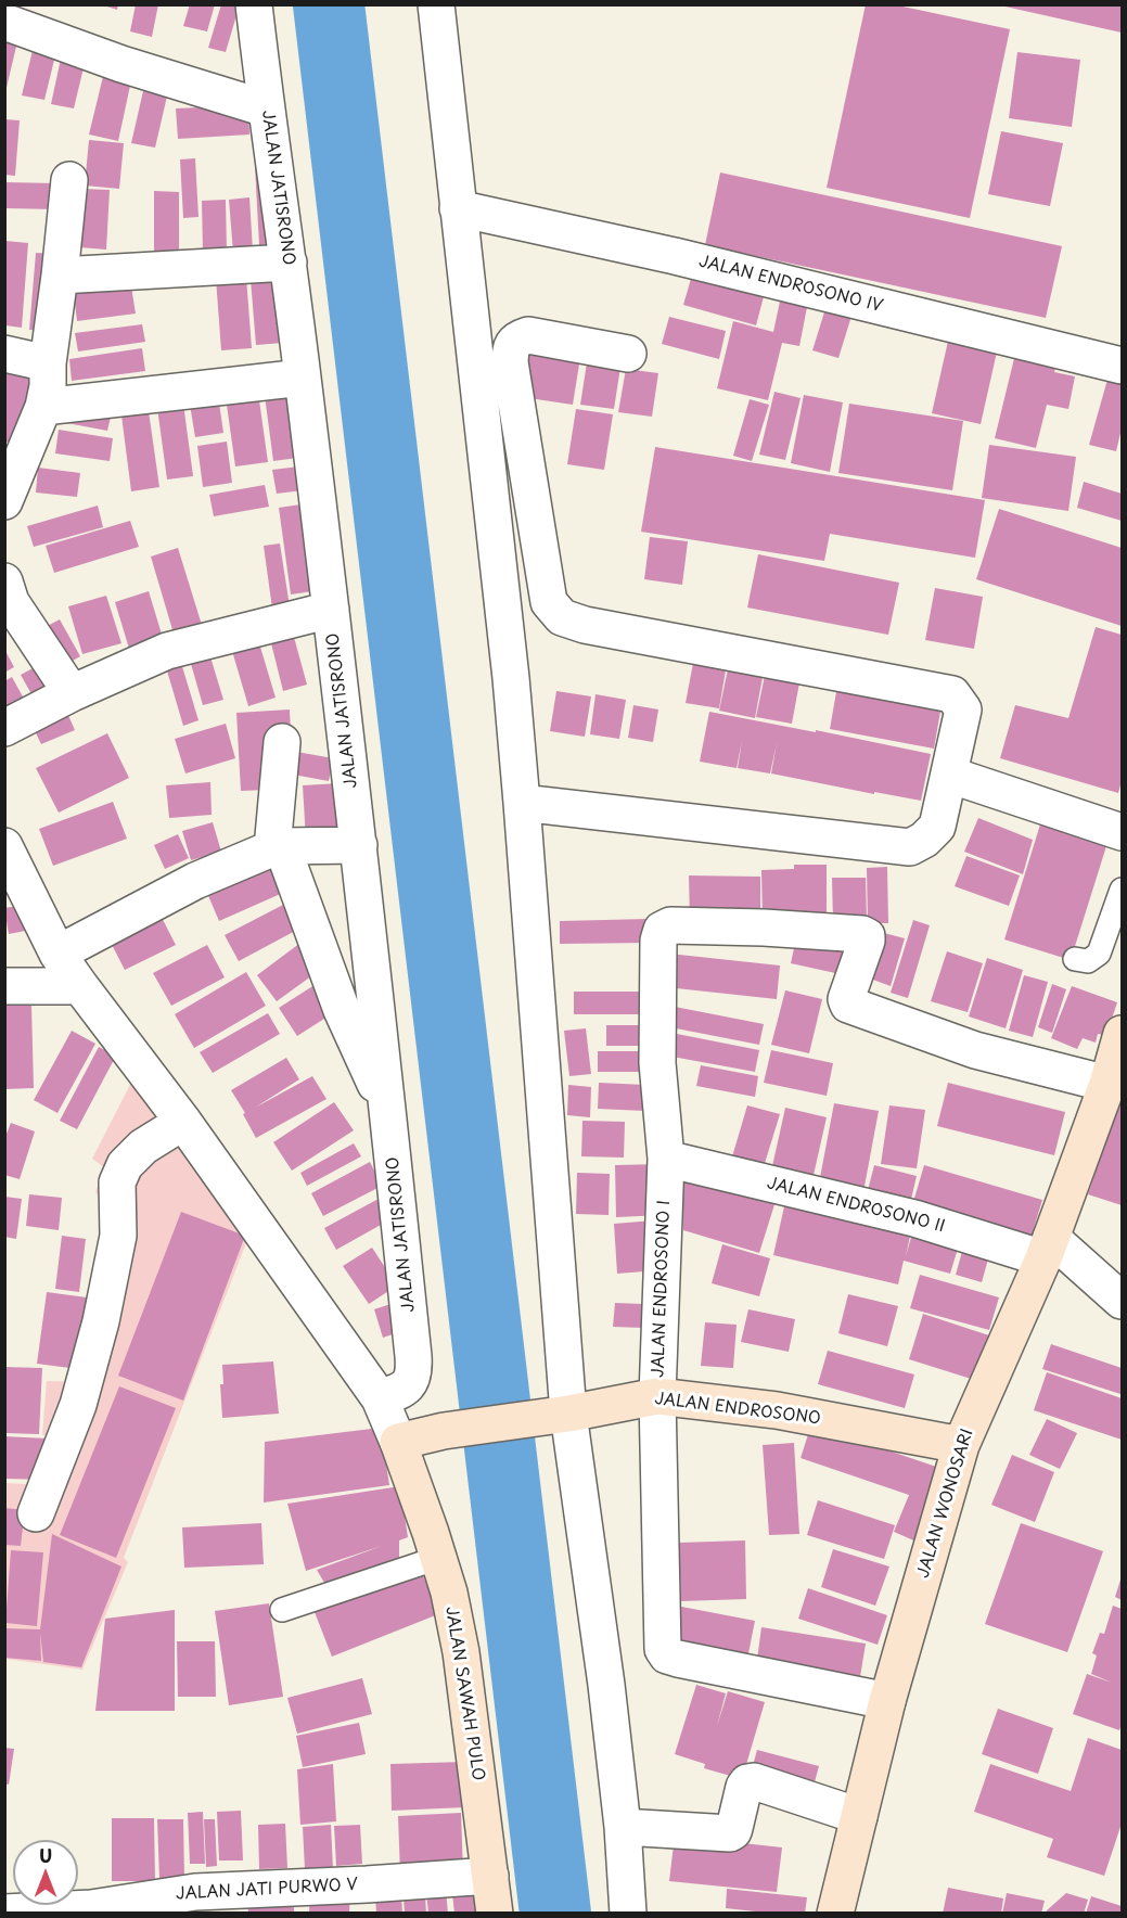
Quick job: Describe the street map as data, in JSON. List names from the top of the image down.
{
  "streets": {
    "street": [
      "JALAN JATISRONO",
      "JALAN ENDROSONO IV",
      "JALAN ENDROSONO II",
      "JALAN ENDROSONO I",
      "JALAN ENDROSONO",
      "JALAN WONOSARI",
      "JALAN SAWAH PULO",
      "JALAN JATI PURWO V"
    ]
  },
  "crossings": [
    ["JALAN ENDROSONO II", "JALAN ENDROSONO I"],
    ["JALAN ENDROSONO II", "JALAN WONOSARI"],
    ["JALAN ENDROSONO I", "JALAN ENDROSONO"],
    ["JALAN ENDROSONO I", "JALAN WONOSARI"],
    ["JALAN ENDROSONO", "JALAN WONOSARI"],
    ["JALAN ENDROSONO", "JALAN SAWAH PULO"],
    ["JALAN SAWAH PULO", "JALAN JATI PURWO V"]
  ],
  "north": "top"
}
